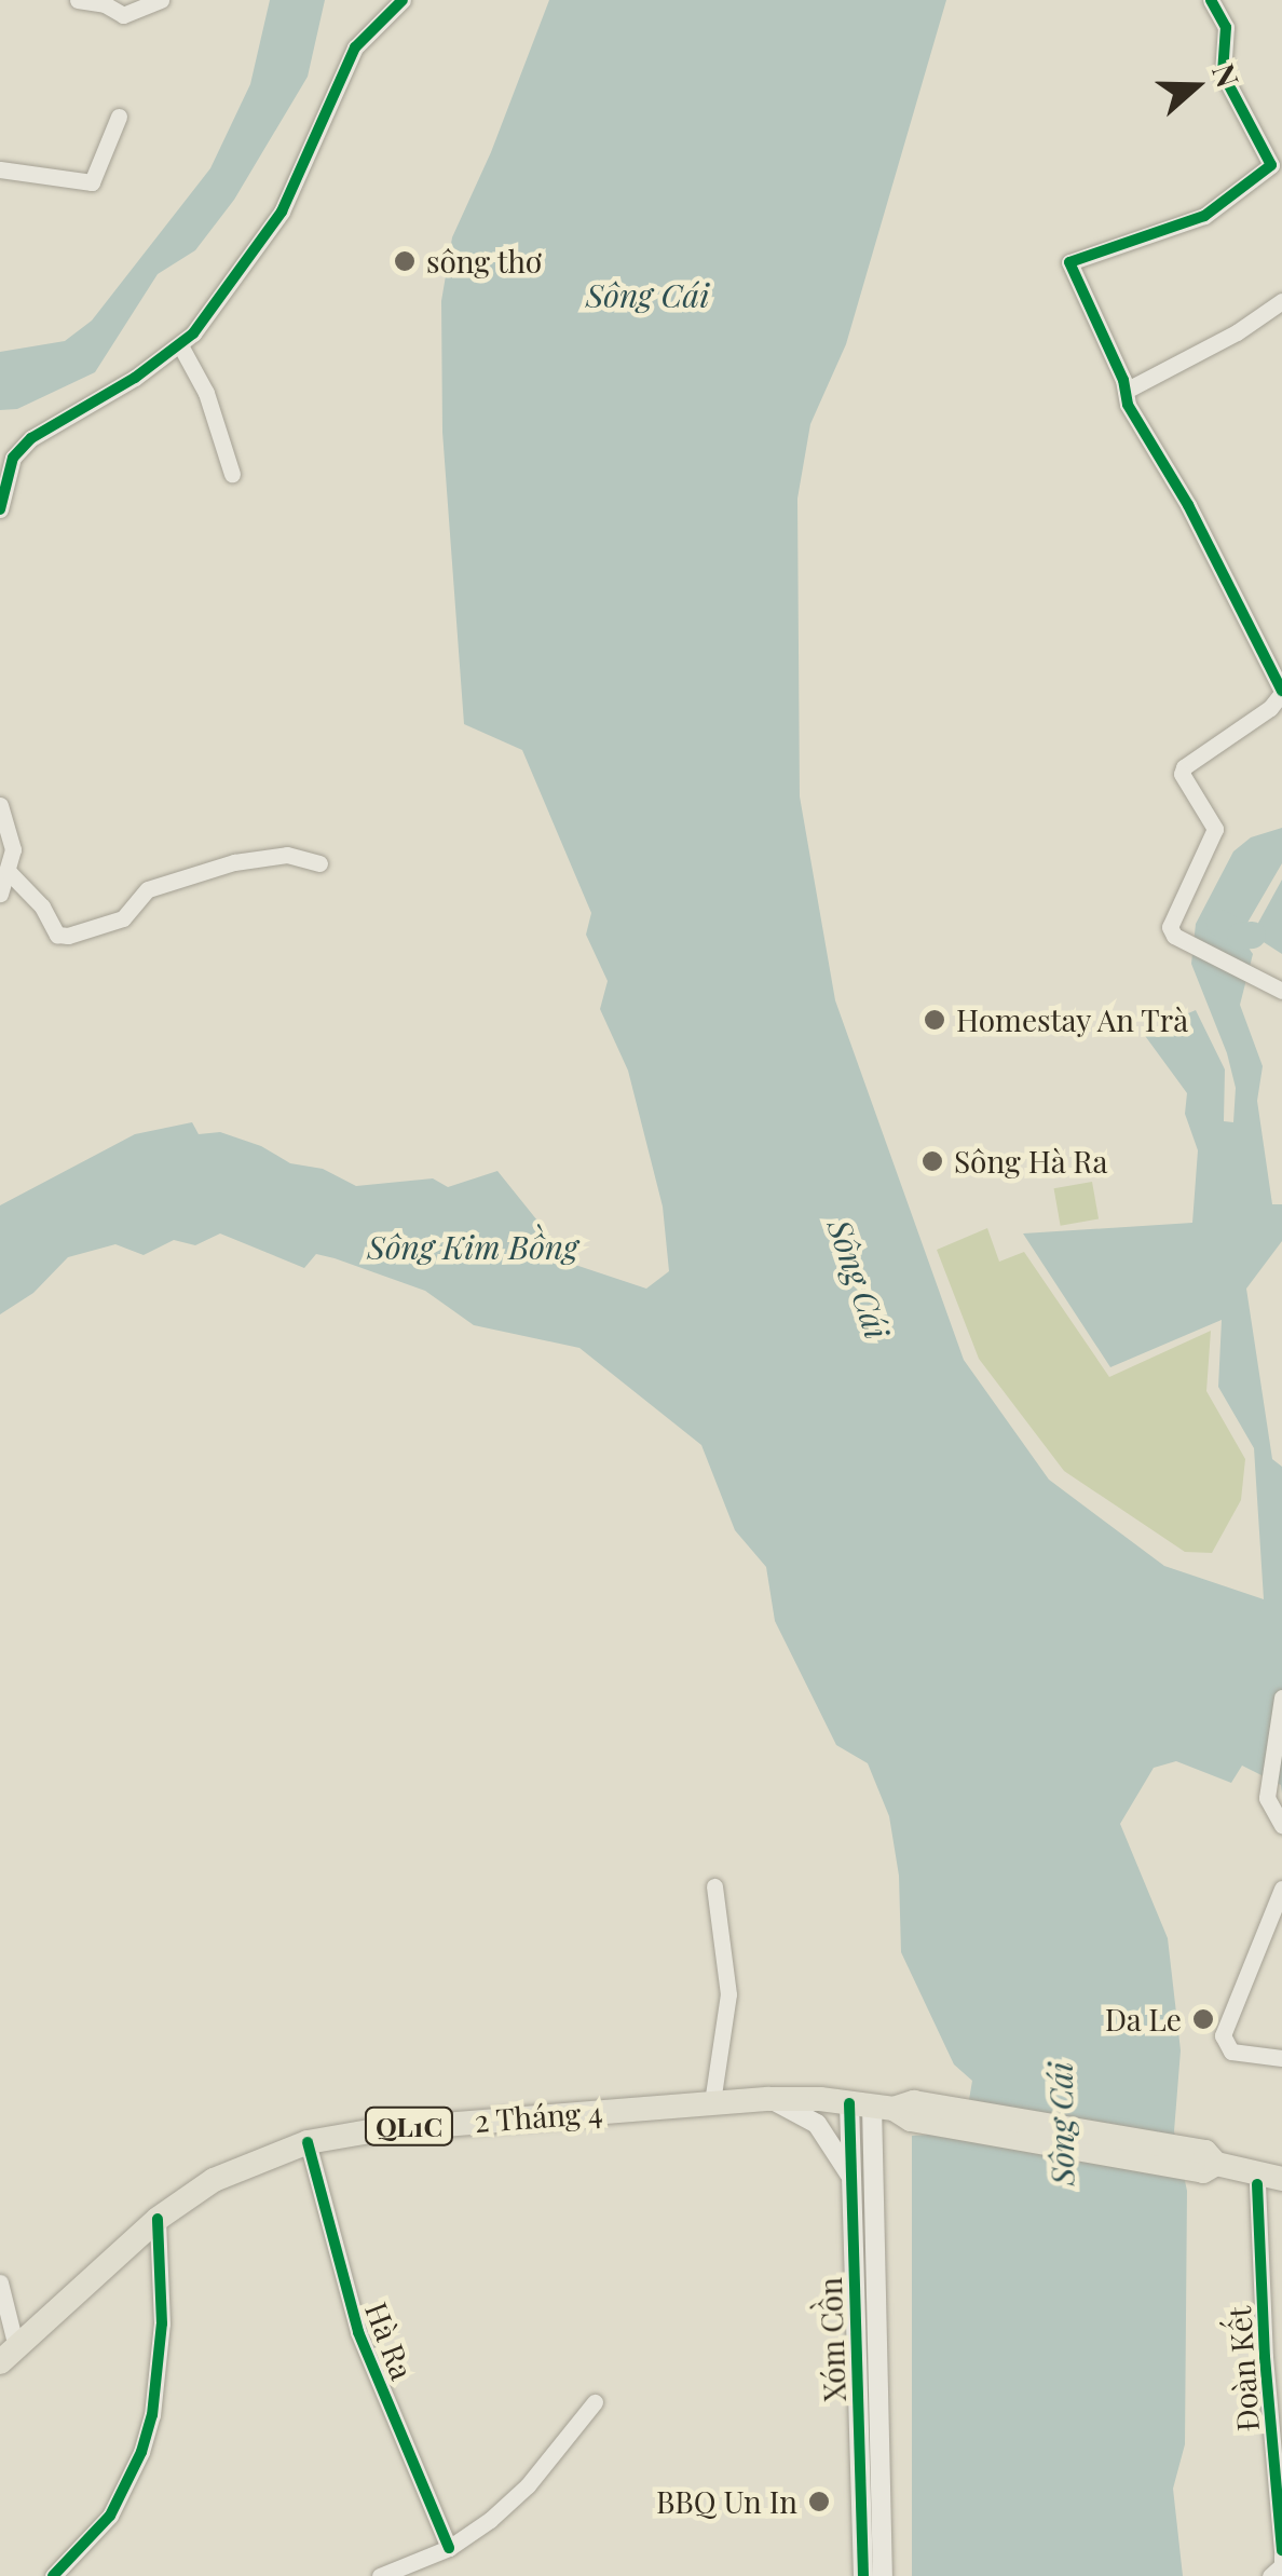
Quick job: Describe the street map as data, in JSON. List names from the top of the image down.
{
  "streets": {
    "main road": ["2 Tháng 4", "QL1C"],
    "street": ["Xóm Cồn", "Hà Ra", "Đoàn Kết"]
  },
  "crossings": [
    ["2 Tháng 4", "Xóm Cồn"],
    ["2 Tháng 4", "Hà Ra"],
    ["2 Tháng 4", "Đoàn Kết"]
  ],
  "water": ["Sông Cái", "Sông Kim Bồng"],
  "places": [
    "sông thơ",
    "Homestay An Trà",
    "Sông Hà Ra",
    "Da Le",
    "BBQ Un In"
  ],
  "north": "right"
}
